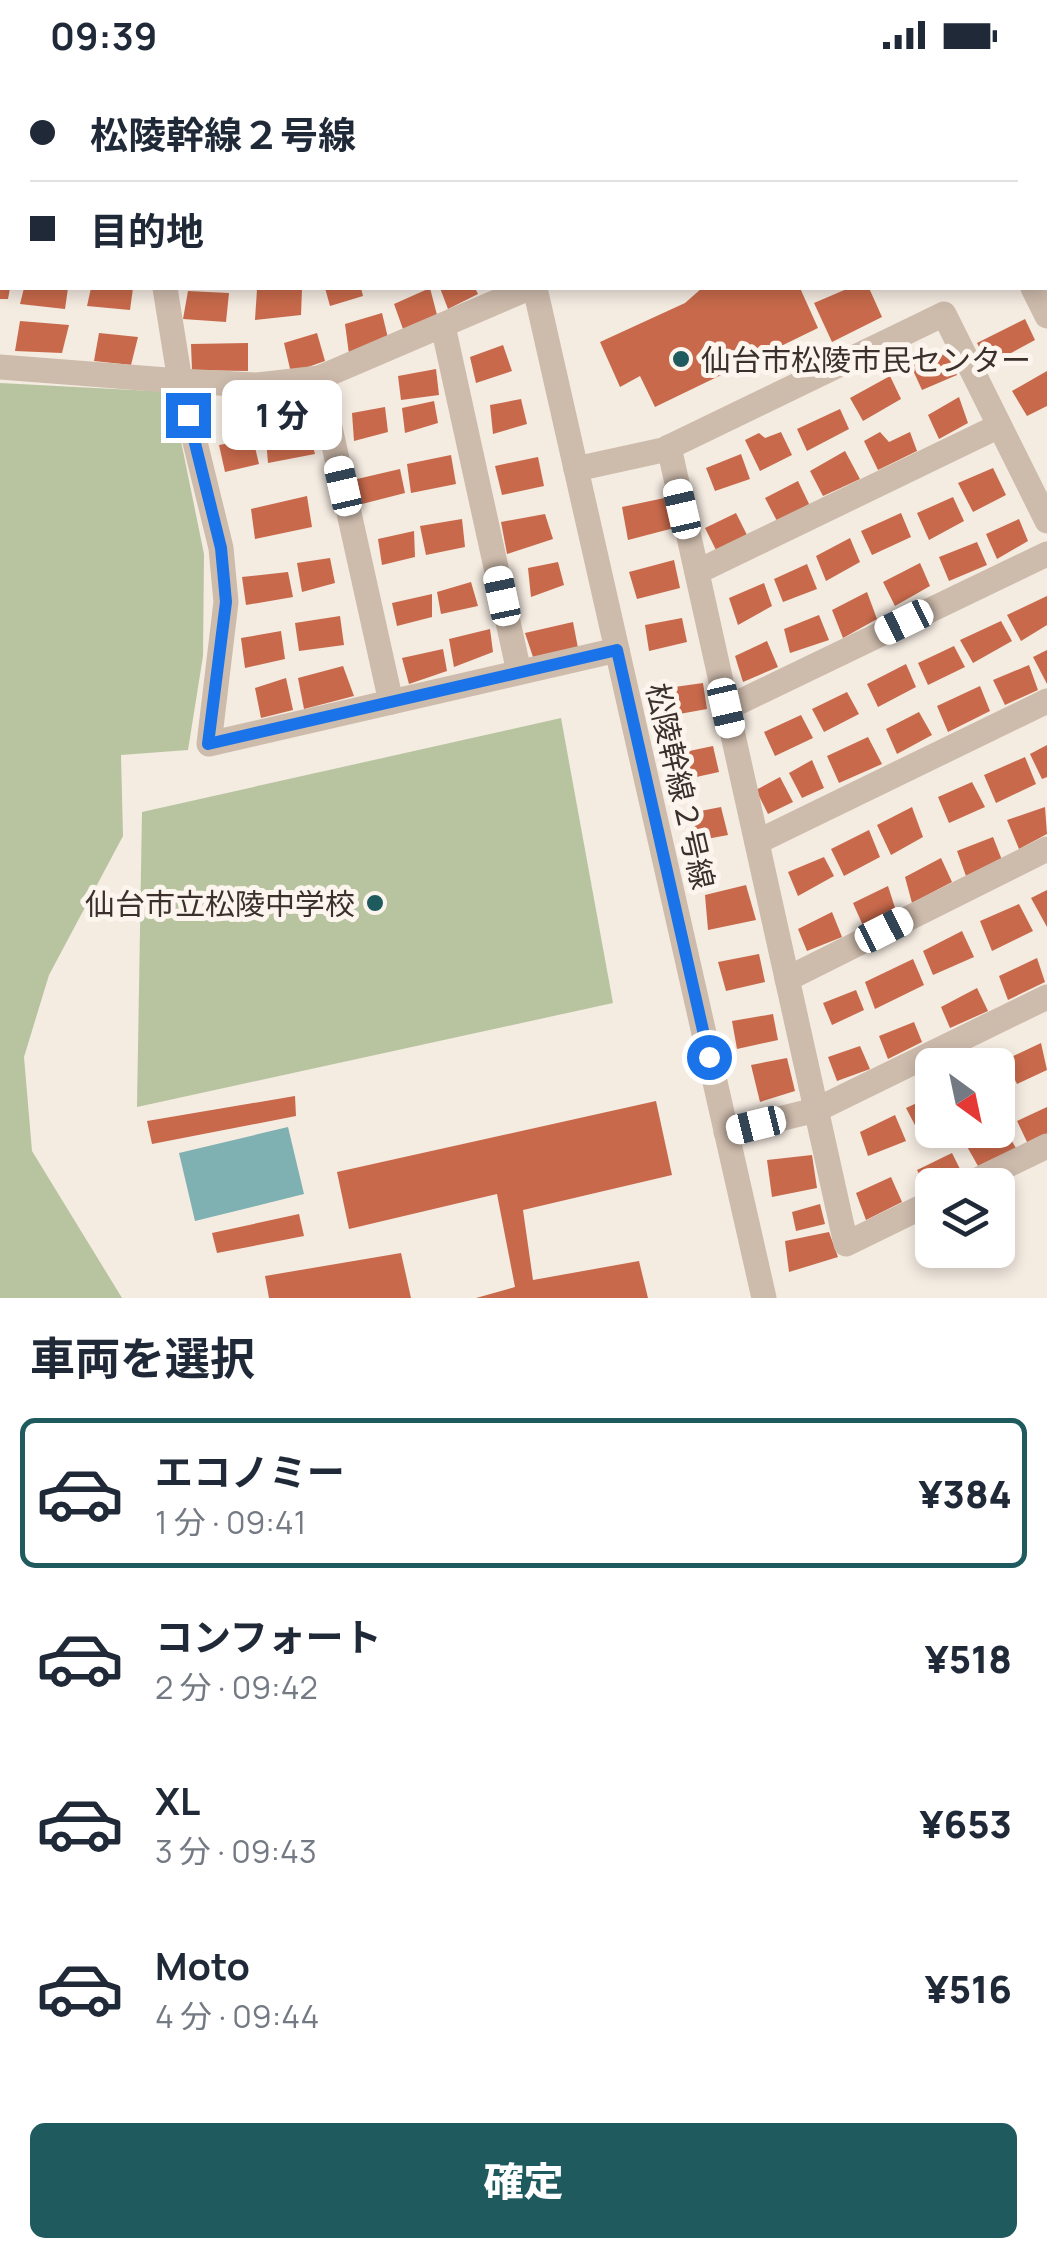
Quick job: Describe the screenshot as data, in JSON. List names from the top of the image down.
{
  "streets": {
    "street": ["松陵幹線２号線"]
  },
  "places": ["仙台市松陵市民センター", "仙台市立松陵中学校"],
  "north": "bottom right",
  "page": {
    "status": "09:39",
    "banner": ["松陵幹線２号線", "目的地"],
    "bubble": "1 分",
    "heading": "車両を選択",
    "list": [
      {
        "name": "エコノミー",
        "note": "1 分 · 09:41",
        "value": "¥384"
      },
      {
        "name": "コンフォート",
        "note": "2 分 · 09:42",
        "value": "¥518"
      },
      {
        "name": "XL",
        "note": "3 分 · 09:43",
        "value": "¥653"
      },
      {
        "name": "Moto",
        "note": "4 分 · 09:44",
        "value": "¥516"
      }
    ],
    "buttons": "確定"
  }
}
